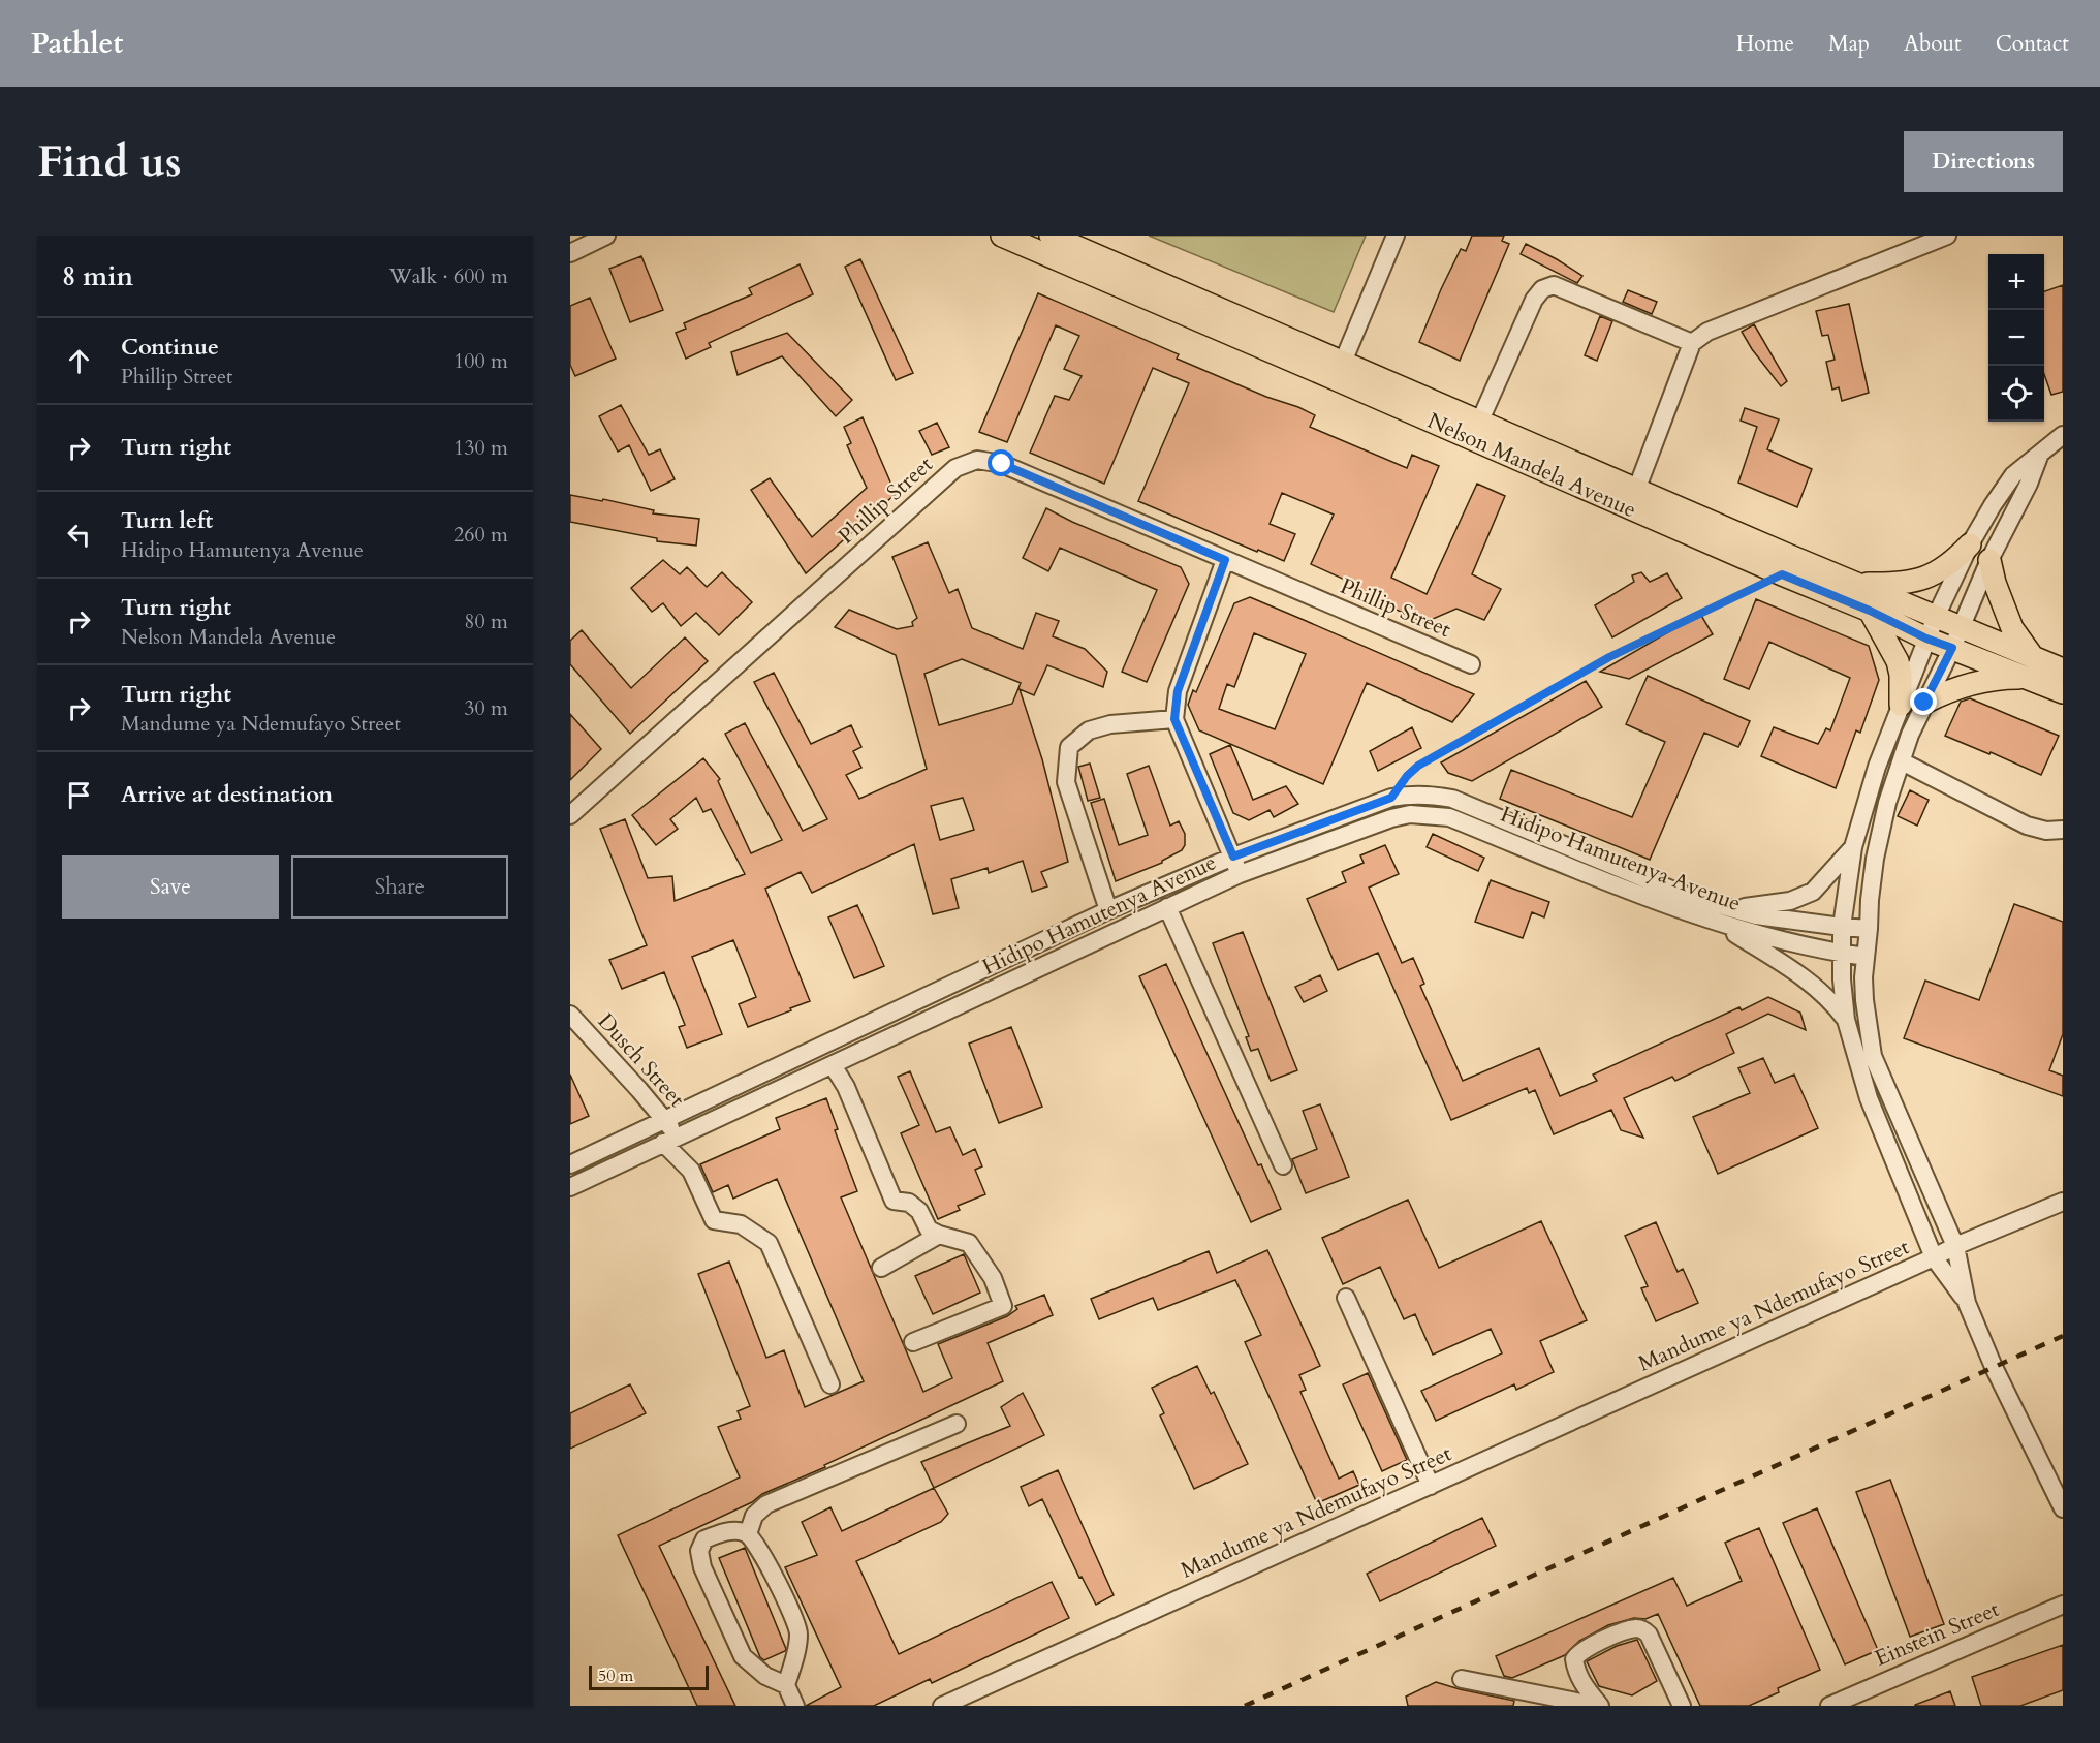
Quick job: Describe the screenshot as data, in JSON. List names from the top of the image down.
{
  "streets": {
    "main road": ["Nelson Mandela Avenue"],
    "street": [
      "Phillip Street",
      "Hidipo Hamutenya Avenue",
      "Dusch Street",
      "Mandume ya Ndemufayo Street",
      "Einstein Street"
    ]
  },
  "crossings": [
    ["Nelson Mandela Avenue", "Mandume ya Ndemufayo Street"],
    ["Hidipo Hamutenya Avenue", "Dusch Street"],
    ["Hidipo Hamutenya Avenue", "Mandume ya Ndemufayo Street"]
  ],
  "scale_bar": "50 m",
  "page": {
    "header": "Pathlet",
    "nav": [
      "Home",
      "Map",
      "About",
      "Contact"
    ],
    "buttons": [
      "Directions",
      ["Save", "Share"]
    ],
    "title": "Find us",
    "heading": ["8 min", "Walk · 600 m"],
    "map_buttons": ["+", "−"],
    "list": [
      ["Continue", "Phillip Street", "100 m"],
      ["Turn right", "130 m"],
      ["Turn left", "Hidipo Hamutenya Avenue", "260 m"],
      ["Turn right", "Nelson Mandela Avenue", "80 m"],
      ["Turn right", "Mandume ya Ndemufayo Street", "30 m"],
      "Arrive at destination"
    ],
    "scale": "50 m"
  }
}
